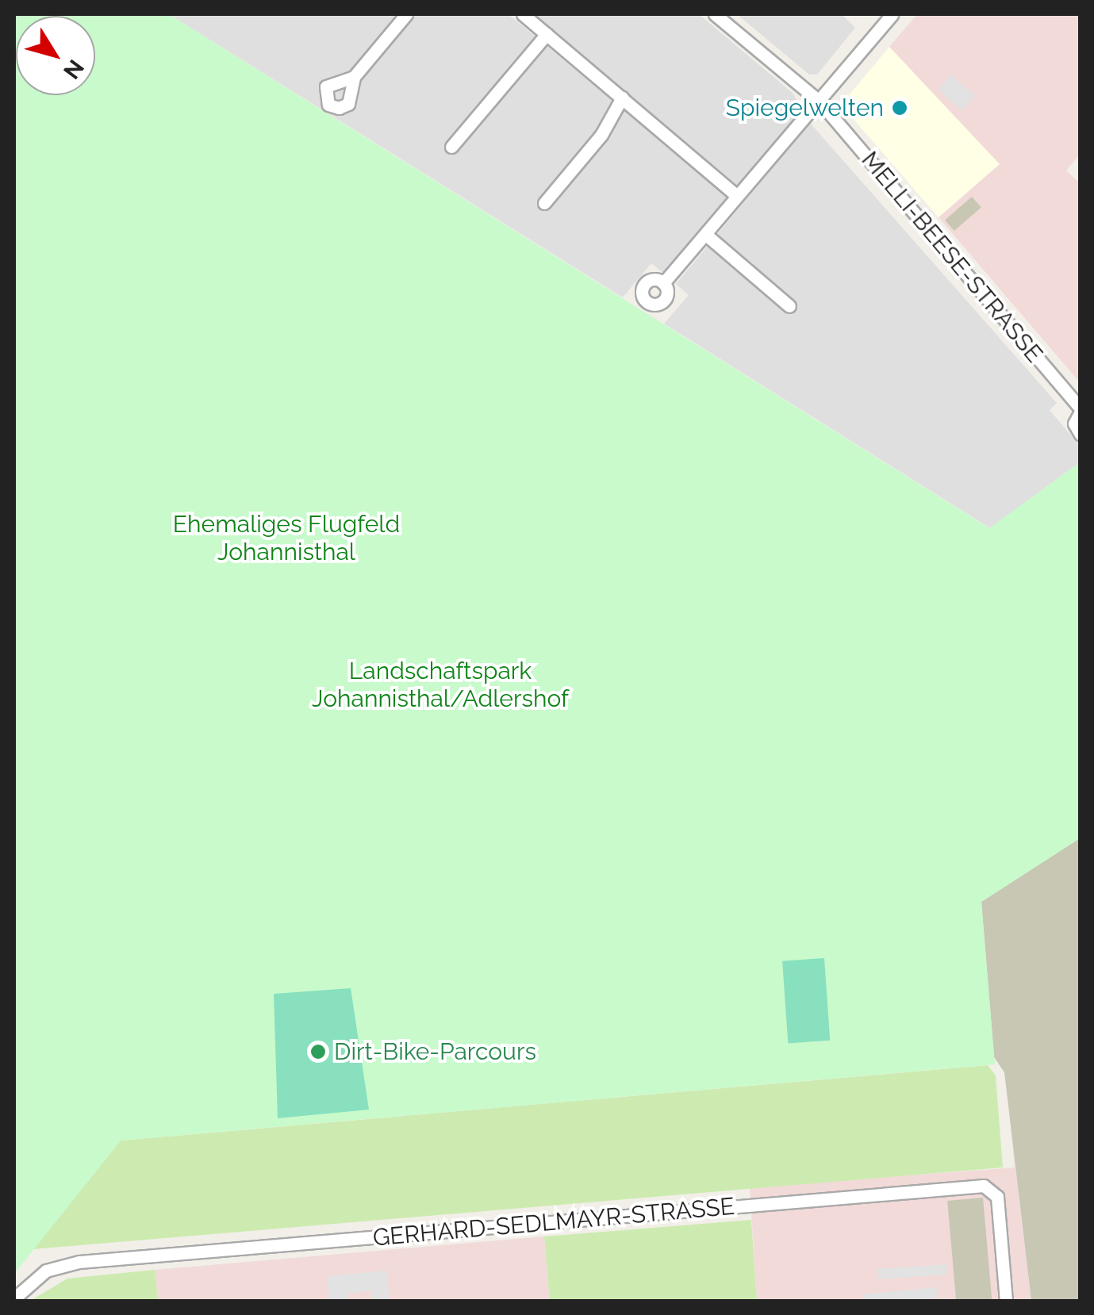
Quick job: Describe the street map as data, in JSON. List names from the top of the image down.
{
  "streets": {
    "street": ["MELLI-BEESE-STRASSE", "GERHARD-SEDLMAYR-STRASSE"]
  },
  "parks": ["Ehemaliges Flugfeld Johannisthal", "Landschaftspark Johannisthal/Adlershof"],
  "places": ["Spiegelwelten", "Dirt-Bike-Parcours"],
  "north": "bottom right"
}
